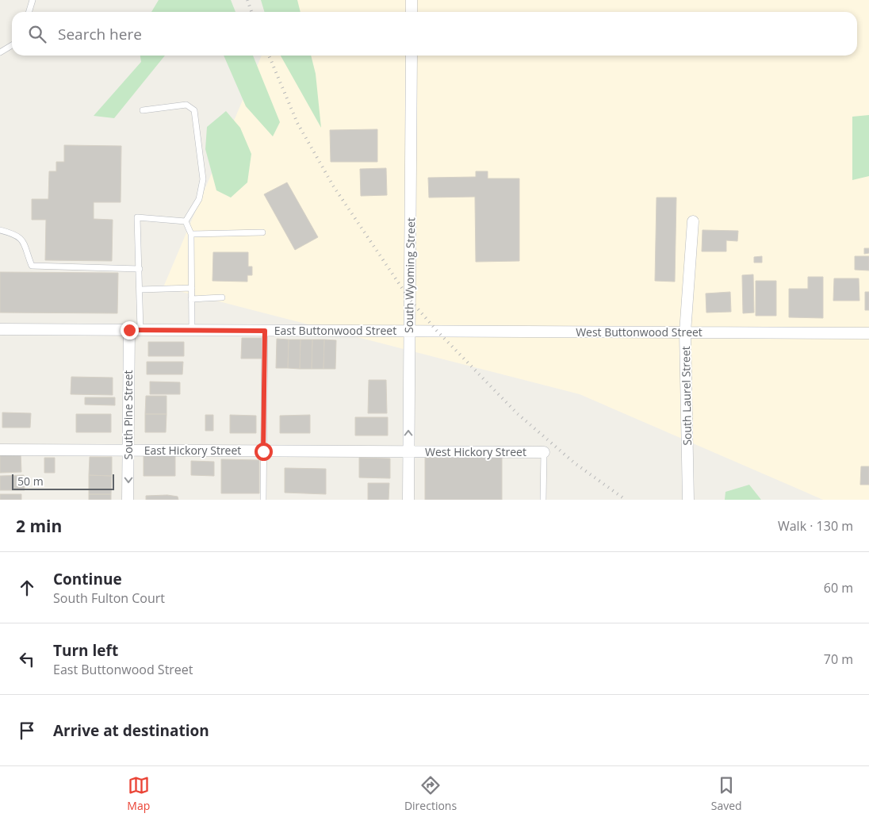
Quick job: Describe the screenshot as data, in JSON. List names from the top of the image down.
{
  "streets": {
    "street": [
      "South Wyoming Street",
      "East Buttonwood Street",
      "West Buttonwood Street",
      "South Laurel Street",
      "South Pine Street",
      "East Hickory Street",
      "West Hickory Street"
    ]
  },
  "crossings": [
    ["South Wyoming Street", "East Buttonwood Street"],
    ["South Wyoming Street", "West Buttonwood Street"],
    ["South Wyoming Street", "East Hickory Street"],
    ["South Wyoming Street", "West Hickory Street"],
    ["East Buttonwood Street", "West Buttonwood Street"],
    ["East Buttonwood Street", "South Pine Street"],
    ["West Buttonwood Street", "South Laurel Street"],
    ["South Pine Street", "East Hickory Street"],
    ["East Hickory Street", "West Hickory Street"]
  ],
  "scale_bar": "50 m",
  "page": {
    "search": "Search here",
    "scale": "50 m",
    "heading": ["2 min", "Walk · 130 m"],
    "list": [
      ["Continue", "South Fulton Court", "60 m"],
      ["Turn left", "East Buttonwood Street", "70 m"],
      "Arrive at destination"
    ],
    "nav": ["Map", "Directions", "Saved"]
  }
}
